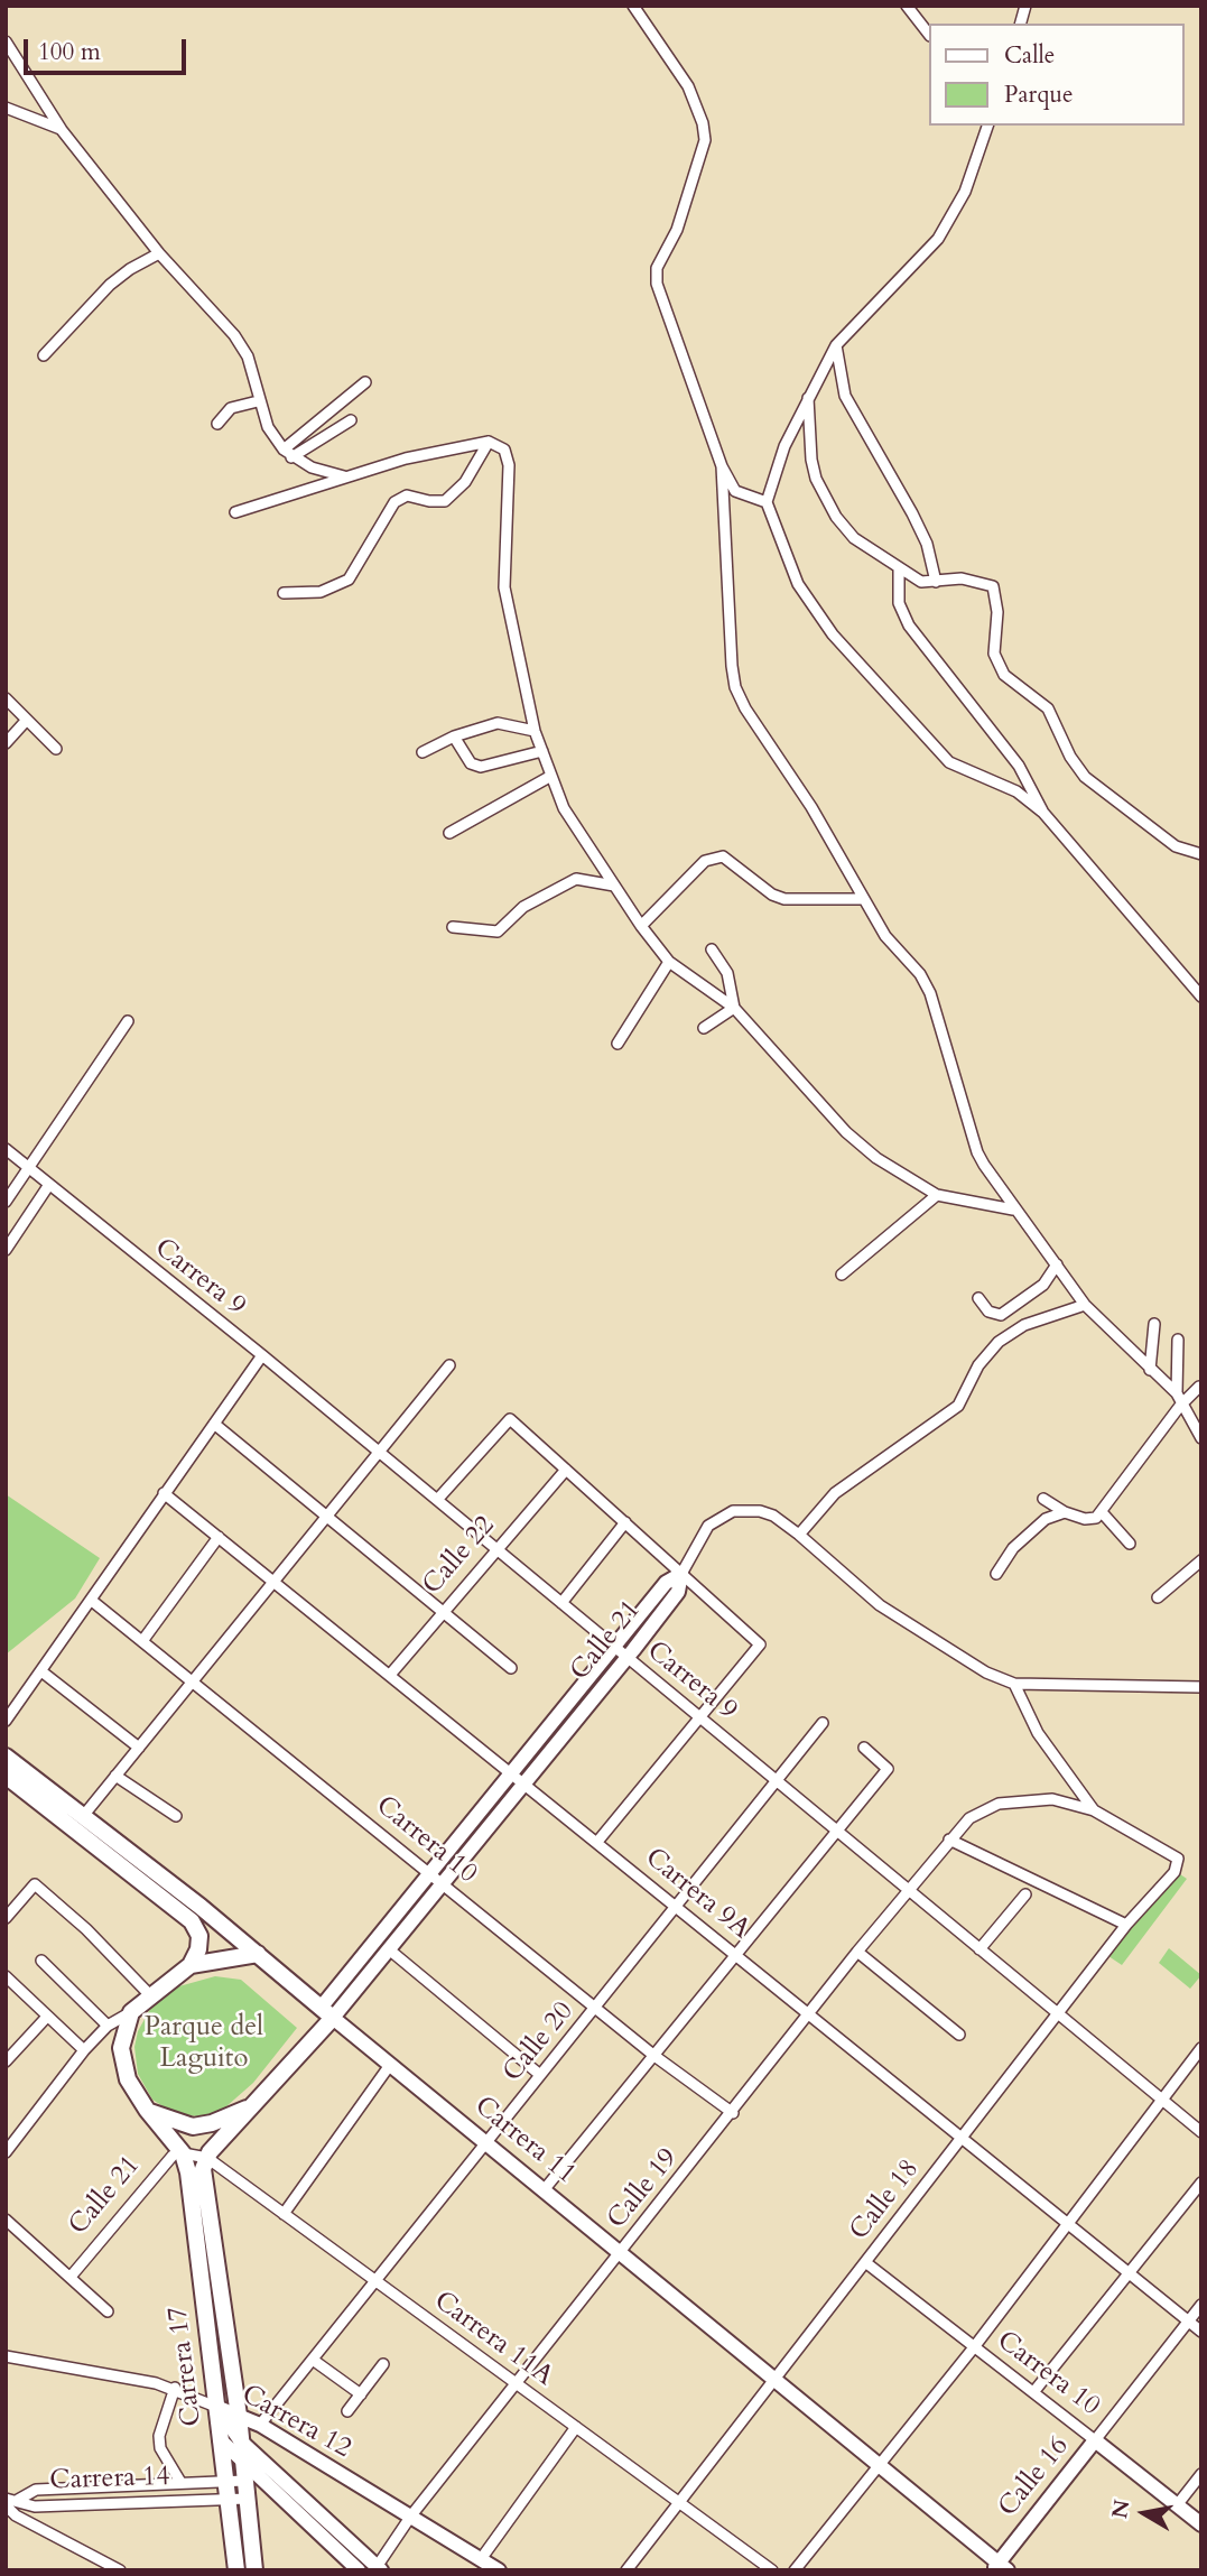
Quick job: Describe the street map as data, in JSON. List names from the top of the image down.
{
  "streets": {
    "main road": ["Calle 21", "Carrera 11", "Carrera 17"],
    "street": [
      "Carrera 9",
      "Calle 22",
      "Carrera 10",
      "Carrera 9A",
      "Calle 20",
      "Calle 19",
      "Calle 18",
      "Carrera 11A",
      "Carrera 12",
      "Calle 16",
      "Carrera 14"
    ]
  },
  "crossings": [
    ["Carrera 9", "Calle 22"],
    ["Carrera 9", "Calle 21"],
    ["Carrera 9", "Calle 20"],
    ["Carrera 9", "Calle 19"],
    ["Carrera 9", "Calle 18"],
    ["Calle 22", "Carrera 9A"],
    ["Calle 21", "Carrera 10"],
    ["Calle 21", "Carrera 9A"],
    ["Calle 21", "Carrera 11"],
    ["Calle 21", "Carrera 11A"],
    ["Calle 21", "Carrera 17"],
    ["Carrera 10", "Calle 20"],
    ["Carrera 10", "Calle 19"],
    ["Carrera 10", "Calle 18"],
    ["Carrera 10", "Calle 16"],
    ["Carrera 9A", "Calle 20"],
    ["Carrera 9A", "Calle 19"],
    ["Carrera 9A", "Calle 18"],
    ["Carrera 9A", "Calle 16"],
    ["Calle 20", "Carrera 11"],
    ["Calle 20", "Carrera 11A"],
    ["Calle 20", "Carrera 12"],
    ["Carrera 11", "Calle 19"],
    ["Carrera 11", "Calle 18"],
    ["Carrera 11", "Calle 16"],
    ["Calle 19", "Calle 18"],
    ["Calle 19", "Carrera 11A"],
    ["Calle 19", "Carrera 12"],
    ["Calle 18", "Carrera 11A"],
    ["Carrera 11A", "Carrera 17"],
    ["Carrera 17", "Carrera 12"],
    ["Carrera 17", "Carrera 14"]
  ],
  "parks": ["Parque del Laguito"],
  "legend": ["Calle", "Parque"],
  "scale_bar": "100 m",
  "north": "left"
}
